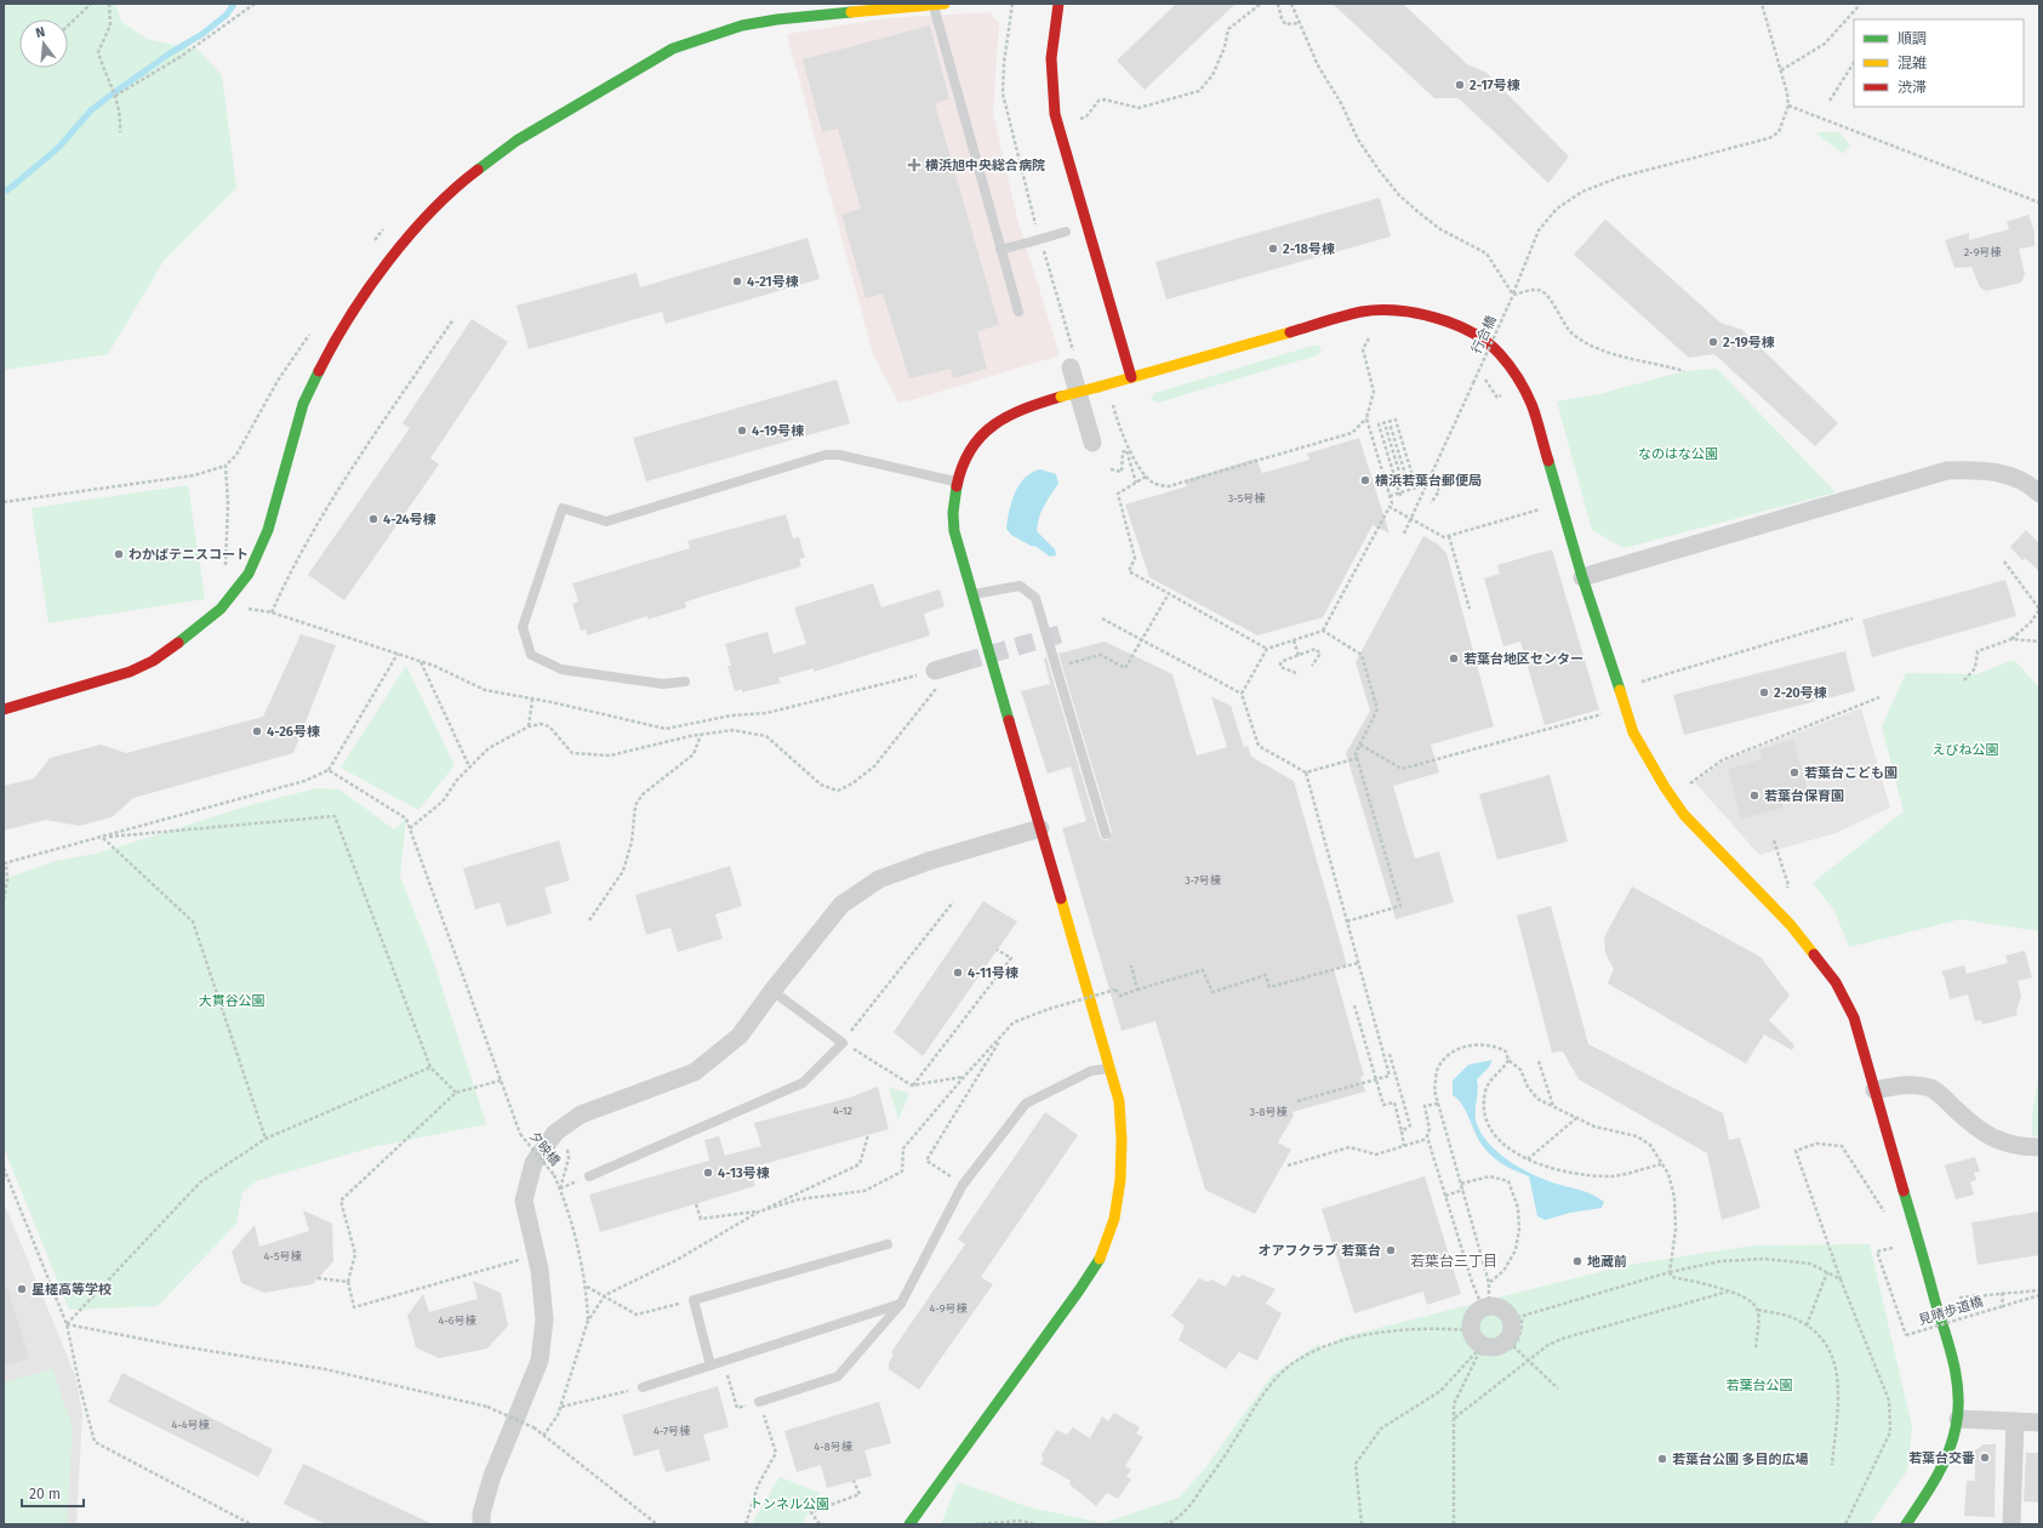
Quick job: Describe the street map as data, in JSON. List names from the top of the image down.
{
  "streets": {
    "path": ["行合橋", "夕映橋", "見晴歩道橋"]
  },
  "districts": ["若葉台三丁目"],
  "parks": [
    "なのはな公園",
    "えびね公園",
    "大貫谷公園",
    "若葉台公園",
    "トンネル公園"
  ],
  "places": {
    "other": [
      "2-17号棟",
      "2-18号棟",
      "4-21号棟",
      "2-19号棟",
      "4-19号棟",
      "横浜若葉台郵便局",
      "4-24号棟",
      "わかばテニスコート",
      "若葉台地区センター",
      "2-20号棟",
      "4-26号棟",
      "若葉台こども園",
      "若葉台保育園",
      "4-11号棟",
      "4-13号棟",
      "オアフクラブ 若葉台",
      "地蔵前",
      "星槎高等学校",
      "若葉台交番",
      "若葉台公園 多目的広場"
    ],
    "health": ["横浜旭中央総合病院"]
  },
  "house_numbers": [
    "2-9号棟",
    "3-5号棟",
    "3-7号棟",
    "4-12",
    "3-8号棟",
    "4-5号棟",
    "4-9号棟",
    "4-6号棟",
    "4-4号棟",
    "4-7号棟",
    "4-8号棟"
  ],
  "legend": ["順調", "混雑", "渋滞"],
  "scale_bar": "20 m",
  "north": "top"
}
